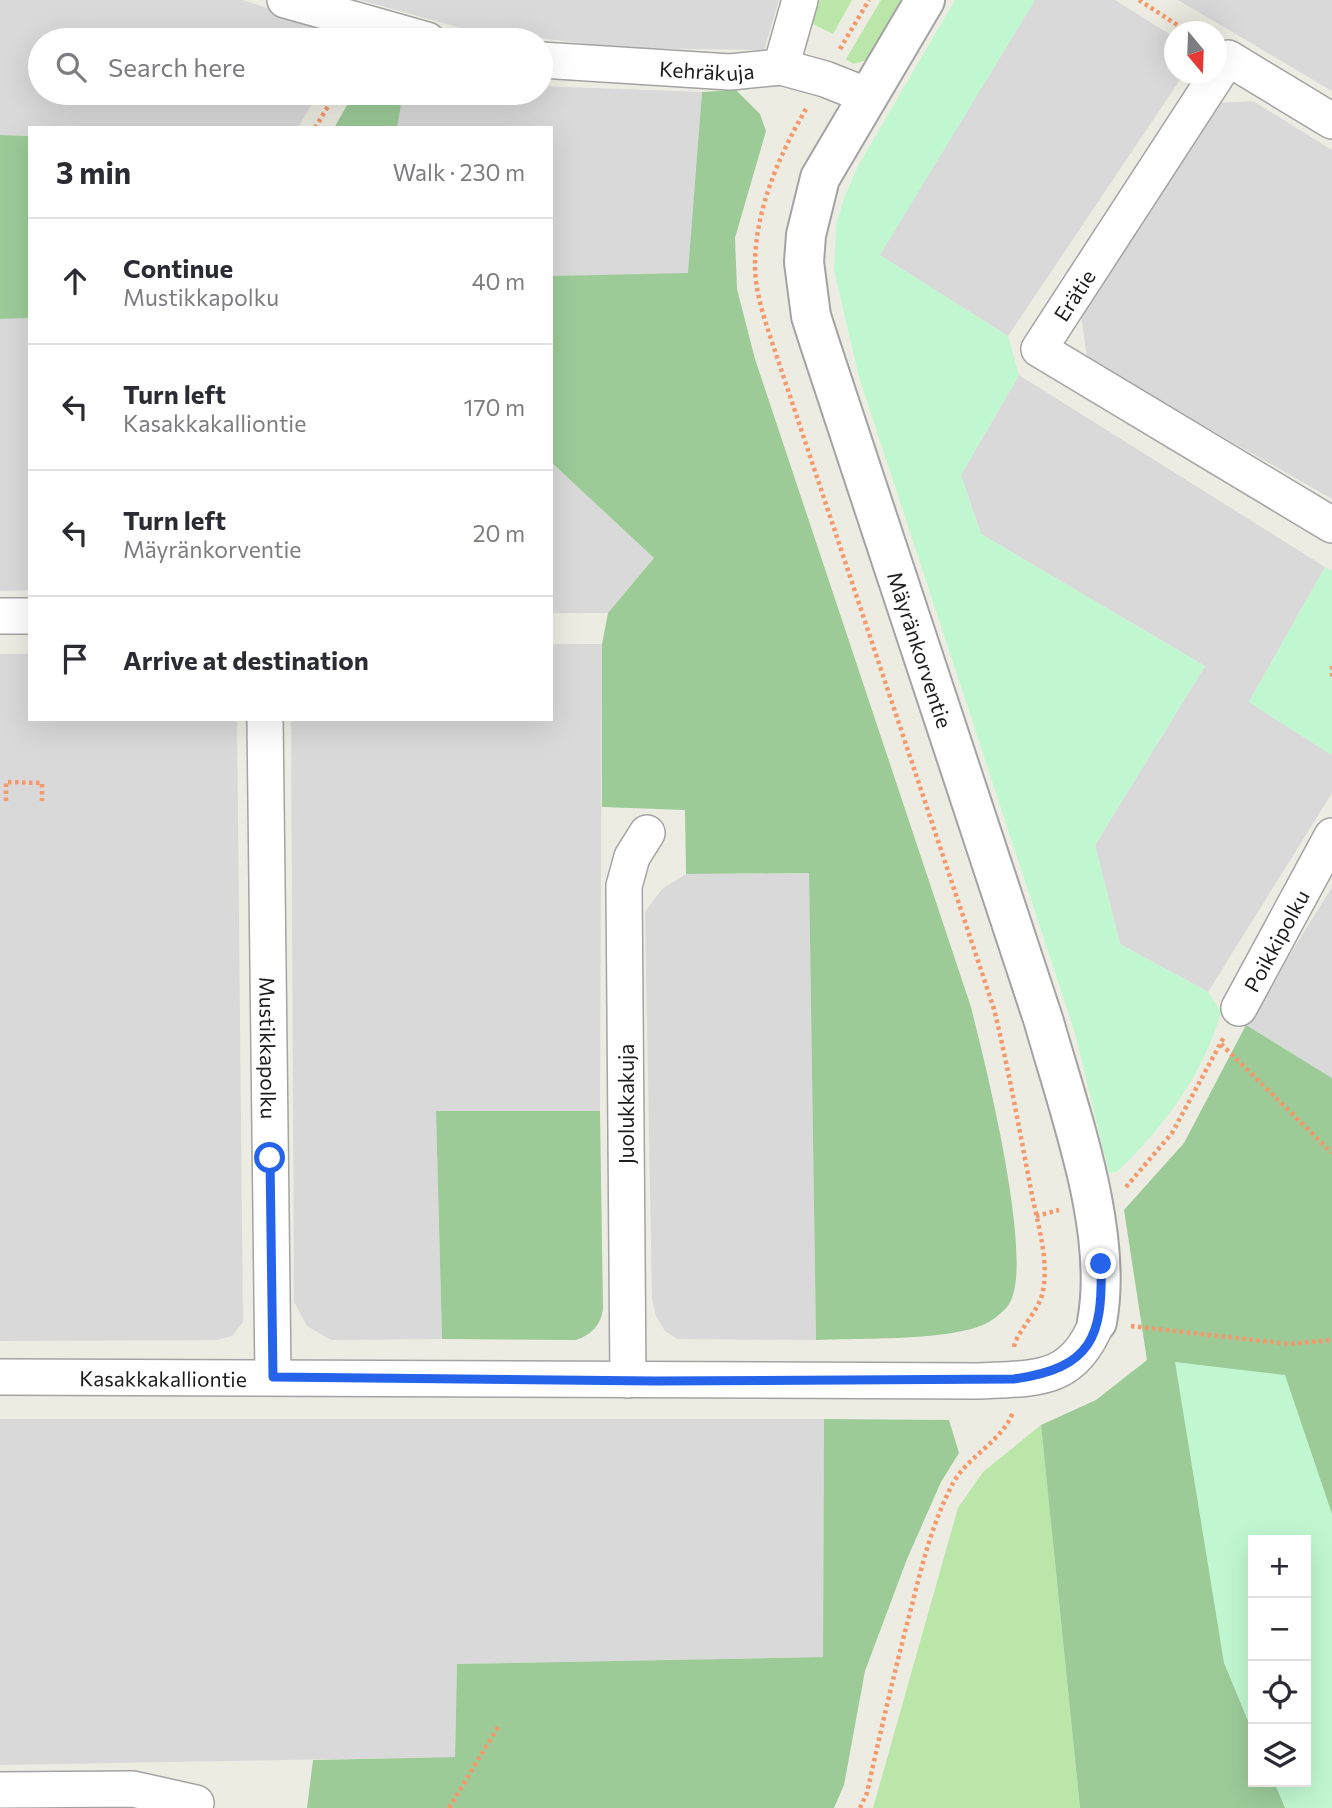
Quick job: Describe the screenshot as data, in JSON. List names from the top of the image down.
{
  "streets": {
    "street": [
      "Kehräkuja",
      "Erätie",
      "Mäyränkorventie",
      "Poikkipolku",
      "Mustikkapolku",
      "Juolukkakuja",
      "Kasakkakalliontie"
    ]
  },
  "crossings": [
    ["Kehräkuja", "Mäyränkorventie"],
    ["Mäyränkorventie", "Kasakkakalliontie"],
    ["Mustikkapolku", "Kasakkakalliontie"],
    ["Juolukkakuja", "Kasakkakalliontie"]
  ],
  "north": "bottom",
  "page": {
    "search": "Search here",
    "heading": ["3 min", "Walk · 230 m"],
    "list": [
      ["Continue", "Mustikkapolku", "40 m"],
      ["Turn left", "Kasakkakalliontie", "170 m"],
      ["Turn left", "Mäyränkorventie", "20 m"],
      "Arrive at destination"
    ],
    "map_buttons": ["+", "−"]
  }
}
